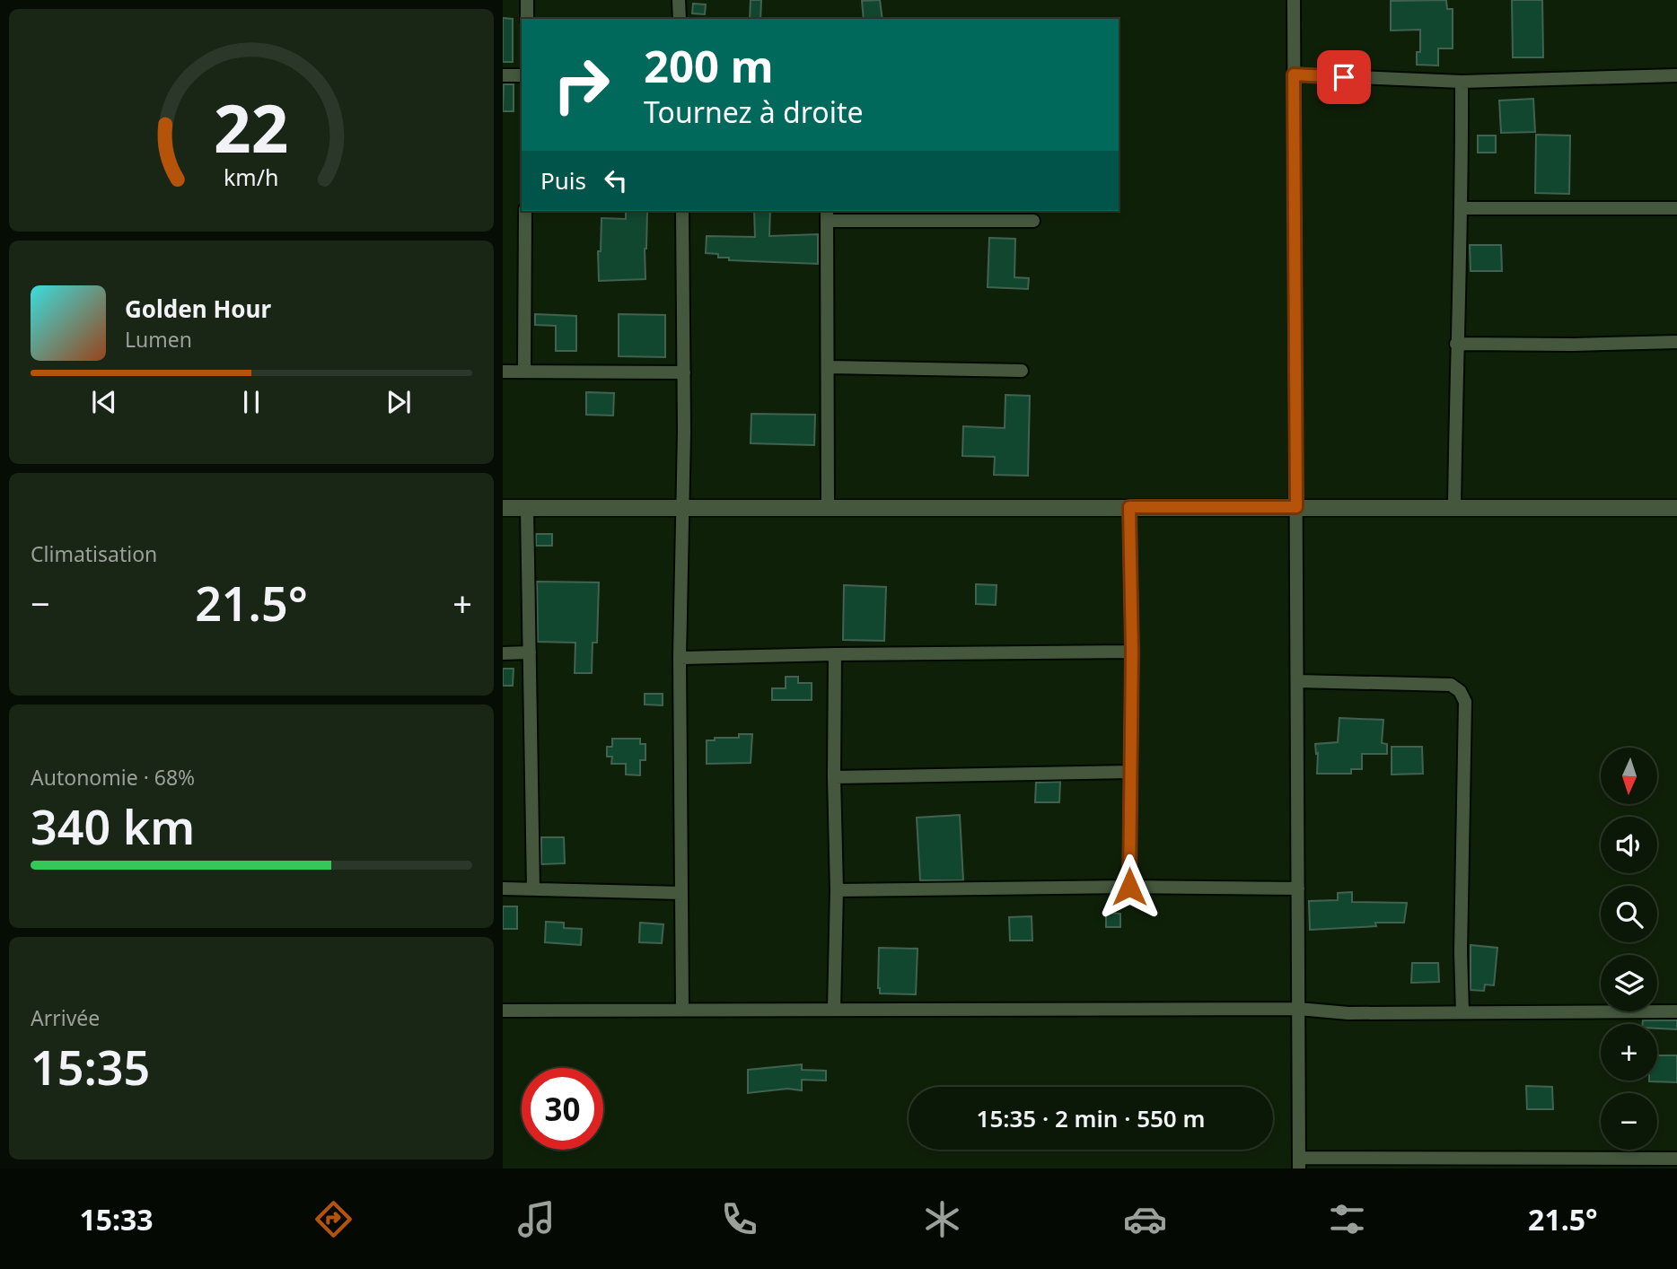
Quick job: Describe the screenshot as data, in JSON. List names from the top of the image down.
{
  "north": "bottom",
  "page": {
    "turn": ["200 m", "Tournez à droite"],
    "then": "Puis",
    "song": ["Golden Hour", "Lumen"],
    "tile": [
      "Climatisation",
      ["Autonomie · 68%", "340 km"],
      ["Arrivée", "15:35"]
    ],
    "heat": ["−", "21.5°", "+"],
    "map_buttons": ["+", "−"],
    "limit": "30",
    "trip": "15:35 · 2 min · 550 m",
    "tabs": ["15:33", "21.5°"],
    "gauge": ["22", "km/h"]
  }
}
